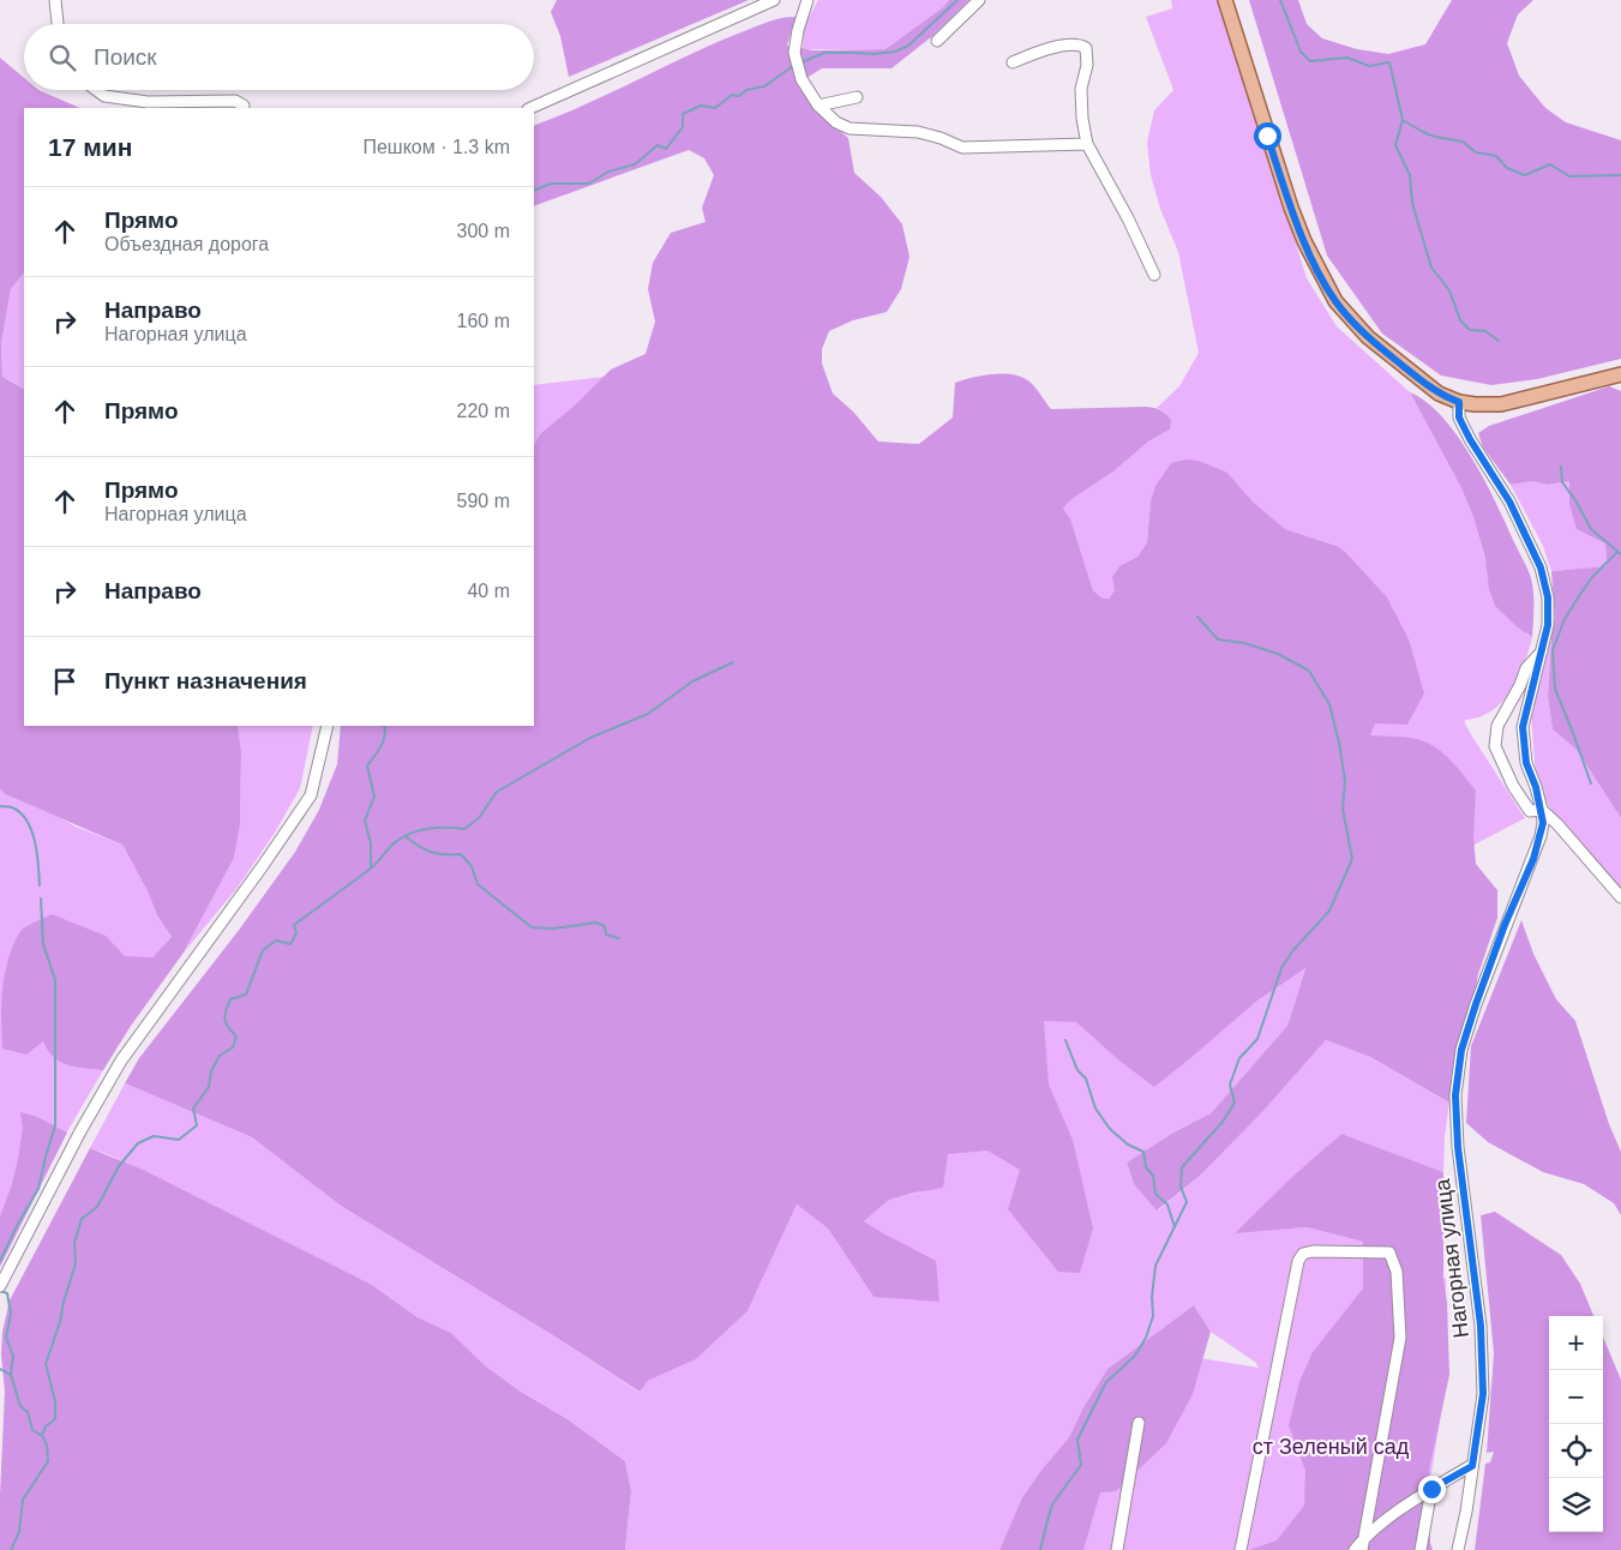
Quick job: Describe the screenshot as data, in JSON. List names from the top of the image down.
{
  "streets": {
    "street": ["Нагорная улица"]
  },
  "parks": ["ст Зеленый сад"],
  "page": {
    "search": "Поиск",
    "heading": ["17 мин", "Пешком · 1.3 km"],
    "list": [
      ["Прямо", "Объездная дорога", "300 m"],
      ["Направо", "Нагорная улица", "160 m"],
      ["Прямо", "220 m"],
      ["Прямо", "Нагорная улица", "590 m"],
      ["Направо", "40 m"],
      "Пункт назначения"
    ],
    "map_buttons": ["+", "−"]
  }
}
